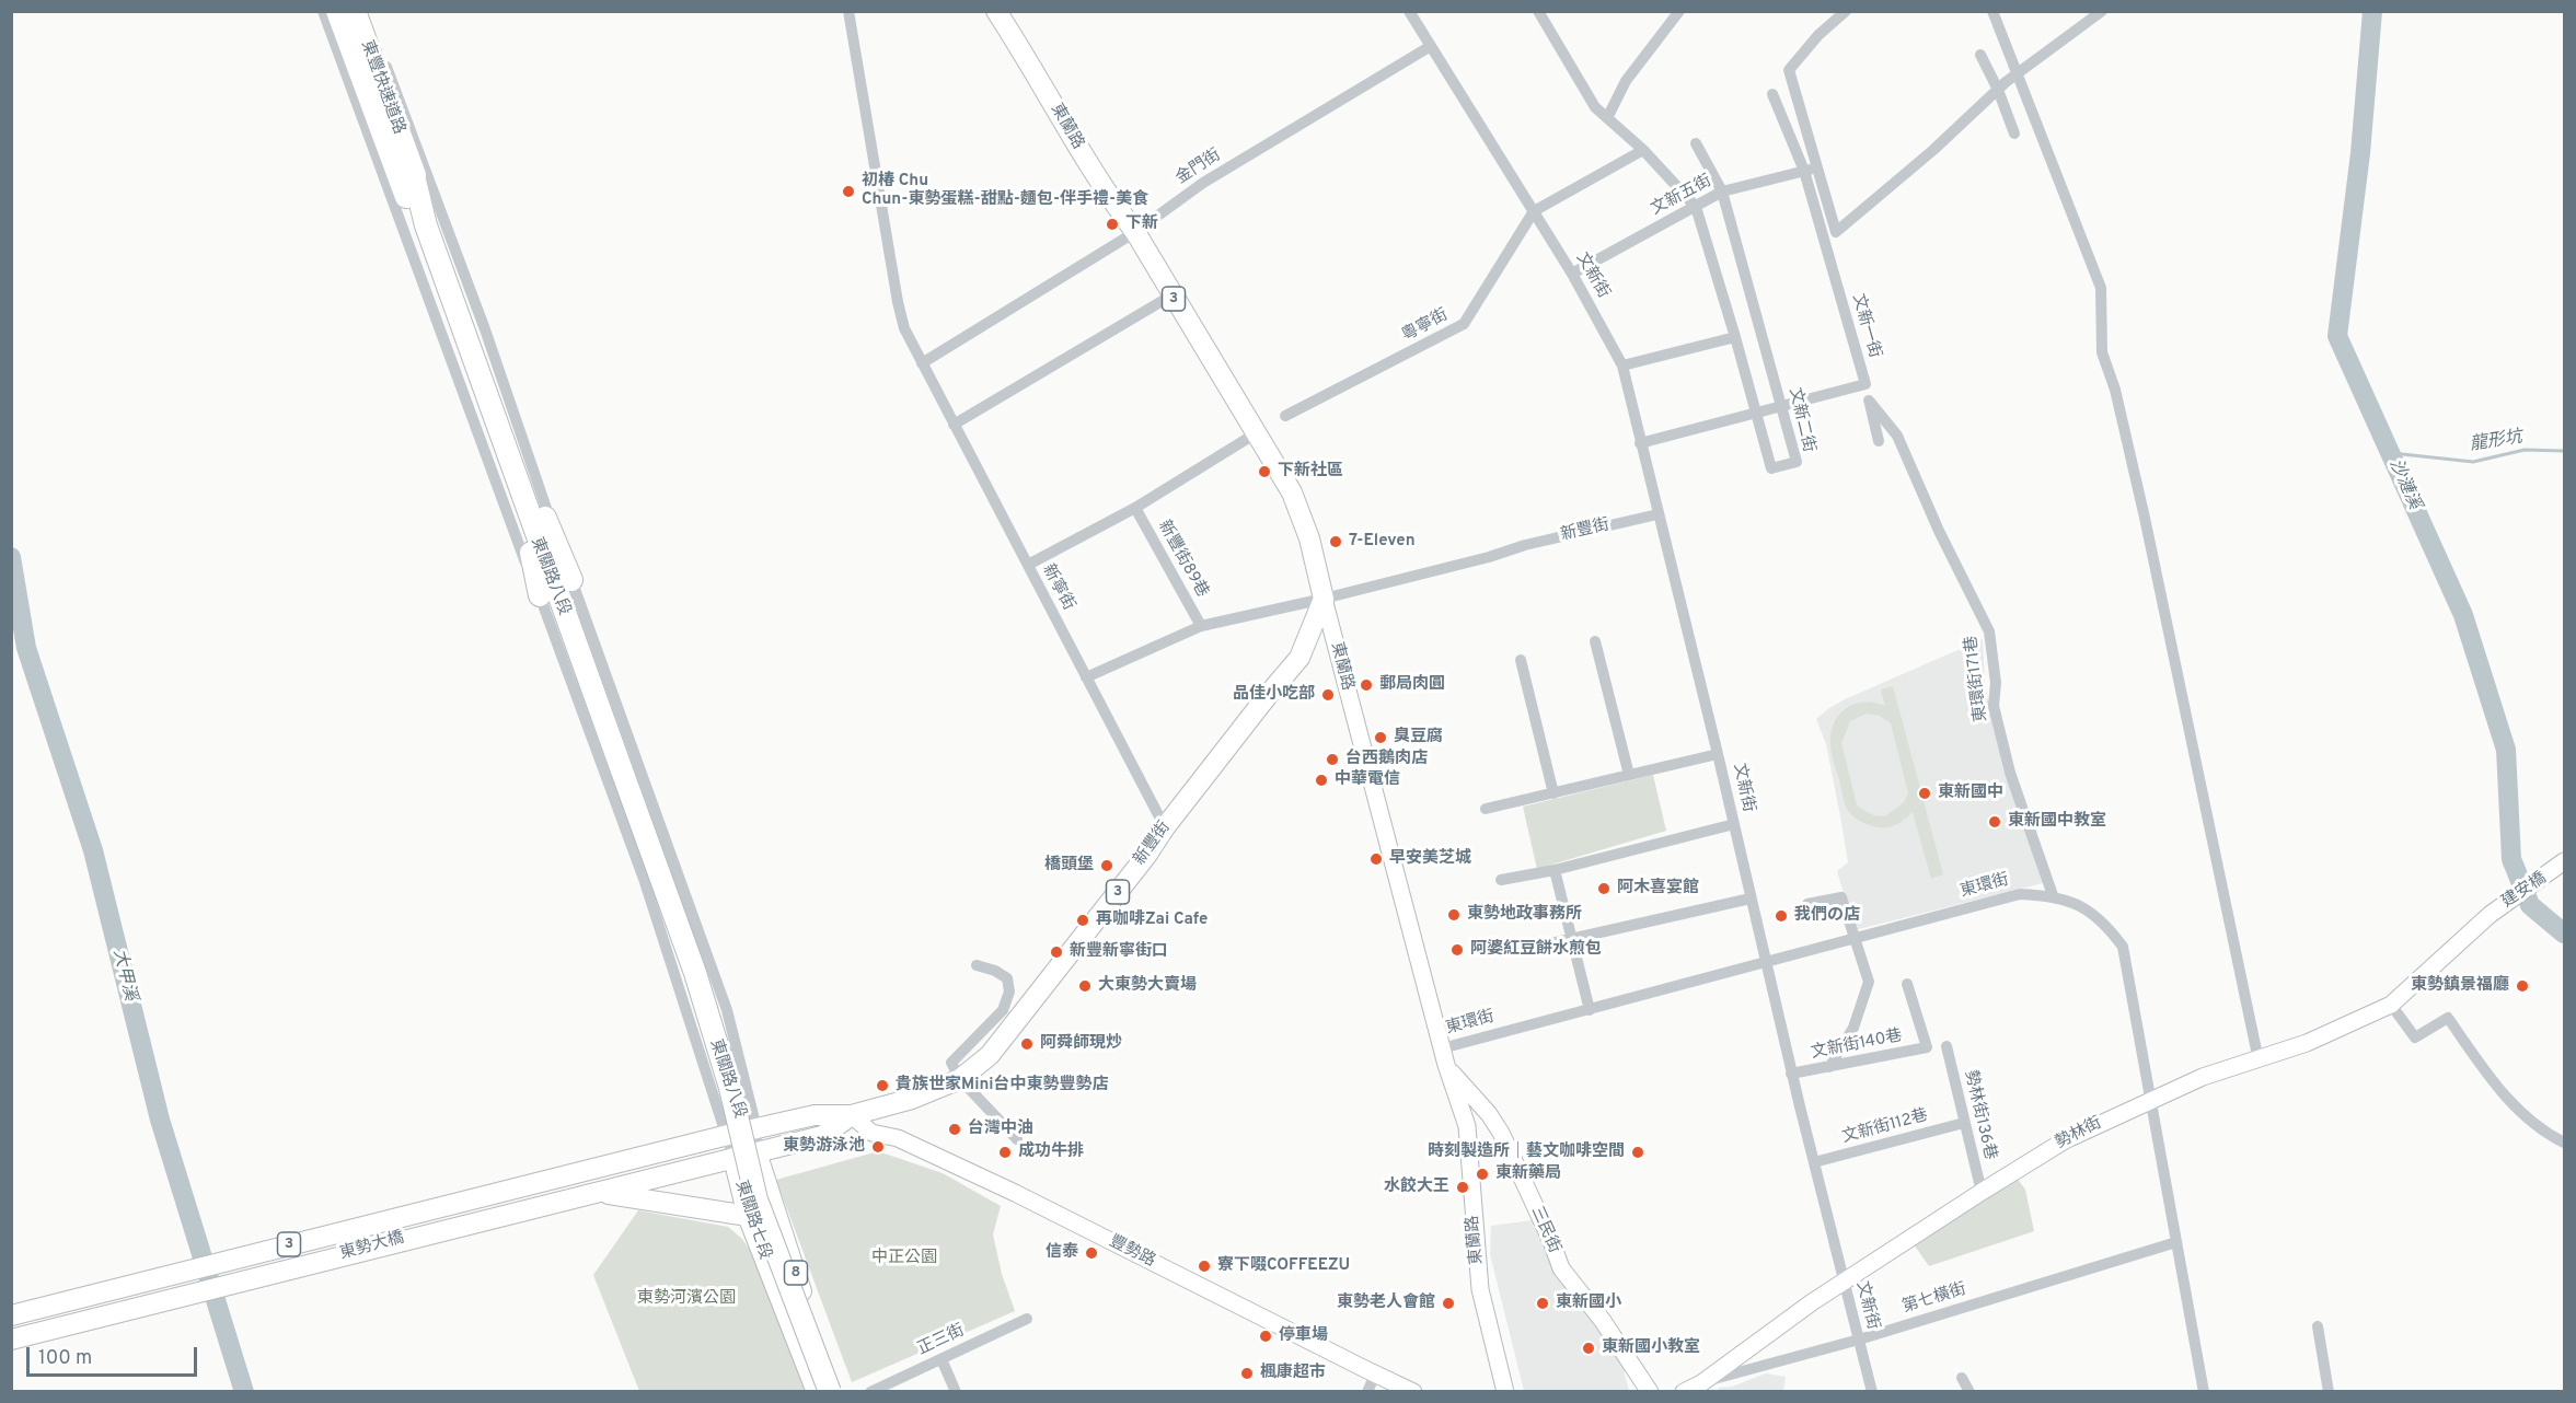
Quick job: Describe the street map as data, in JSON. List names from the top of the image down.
{
  "streets": {
    "highway": ["東豐快速道路"],
    "main road": [
      "東蘭路",
      "3",
      "新豐街",
      "東關路七段",
      "東勢大橋",
      "8"
    ],
    "street": [
      "金門街",
      "文新五街",
      "文新街",
      "粵寧街",
      "文新一街",
      "文新二街",
      "新豐街89巷",
      "東關路八段",
      "新寧街",
      "東環街171巷",
      "東環街",
      "建安橋",
      "文新街140巷",
      "勢林街136巷",
      "文新街112巷",
      "勢林街",
      "三民街",
      "豐勢路",
      "第七橫街",
      "正三街"
    ]
  },
  "crossings": [
    ["東蘭路", "金門街"],
    ["東蘭路", "新豐街"],
    ["東蘭路", "東環街"],
    ["東蘭路", "三民街"],
    ["金門街", "新寧街"],
    ["文新五街", "文新街"],
    ["文新五街", "文新一街"],
    ["文新五街", "文新二街"],
    ["文新街", "粵寧街"],
    ["文新街", "文新一街"],
    ["文新街", "新豐街"],
    ["文新街", "東環街"],
    ["文新街", "文新街140巷"],
    ["文新街", "文新街112巷"],
    ["文新街", "勢林街"],
    ["文新街", "第七橫街"],
    ["3", "新豐街"],
    ["3", "東關路八段"],
    ["3", "東關路七段"],
    ["3", "東勢大橋"],
    ["3", "豐勢路"],
    ["粵寧街", "文新二街"],
    ["文新一街", "文新二街"],
    ["新豐街", "新豐街89巷"],
    ["新豐街", "新寧街"],
    ["新豐街", "豐勢路"],
    ["東關路八段", "東關路七段"],
    ["東關路八段", "東勢大橋"],
    ["東環街171巷", "東環街"],
    ["東環街", "勢林街"],
    ["東環街", "第七橫街"],
    ["建安橋", "勢林街"],
    ["勢林街136巷", "文新街112巷"],
    ["勢林街136巷", "勢林街"],
    ["勢林街", "第七橫街"],
    ["東關路七段", "東勢大橋"]
  ],
  "water": ["龍形坑", "沙漣溪", "大甲溪"],
  "parks": ["中正公園", "東勢河濱公園"],
  "places": [
    "初椿 Chu Chun-東勢蛋糕-甜點-麵包-伴手禮-美食",
    "下新",
    "下新社區",
    "7-Eleven",
    "郵局肉圓",
    "品佳小吃部",
    "臭豆腐",
    "台西鵝肉店",
    "中華電信",
    "東新國中",
    "東新國中教室",
    "早安美芝城",
    "橋頭堡",
    "阿木喜宴館",
    "東勢地政事務所",
    "我們の店",
    "再咖啡Zai Cafe",
    "阿婆紅豆餅水煎包",
    "新豐新寧街口",
    "大東勢大賣場",
    "東勢鎮景福廳",
    "阿舜師現炒",
    "貴族世家Mini台中東勢豐勢店",
    "台灣中油",
    "東勢游泳池",
    "成功牛排",
    "時刻製造所｜藝文咖啡空間",
    "東新藥局",
    "水餃大王",
    "信泰",
    "寮下啜COFFEEZU",
    "東勢老人會館",
    "東新國小",
    "停車場",
    "東新國小教室",
    "楓康超市"
  ],
  "scale_bar": "100 m"
}
